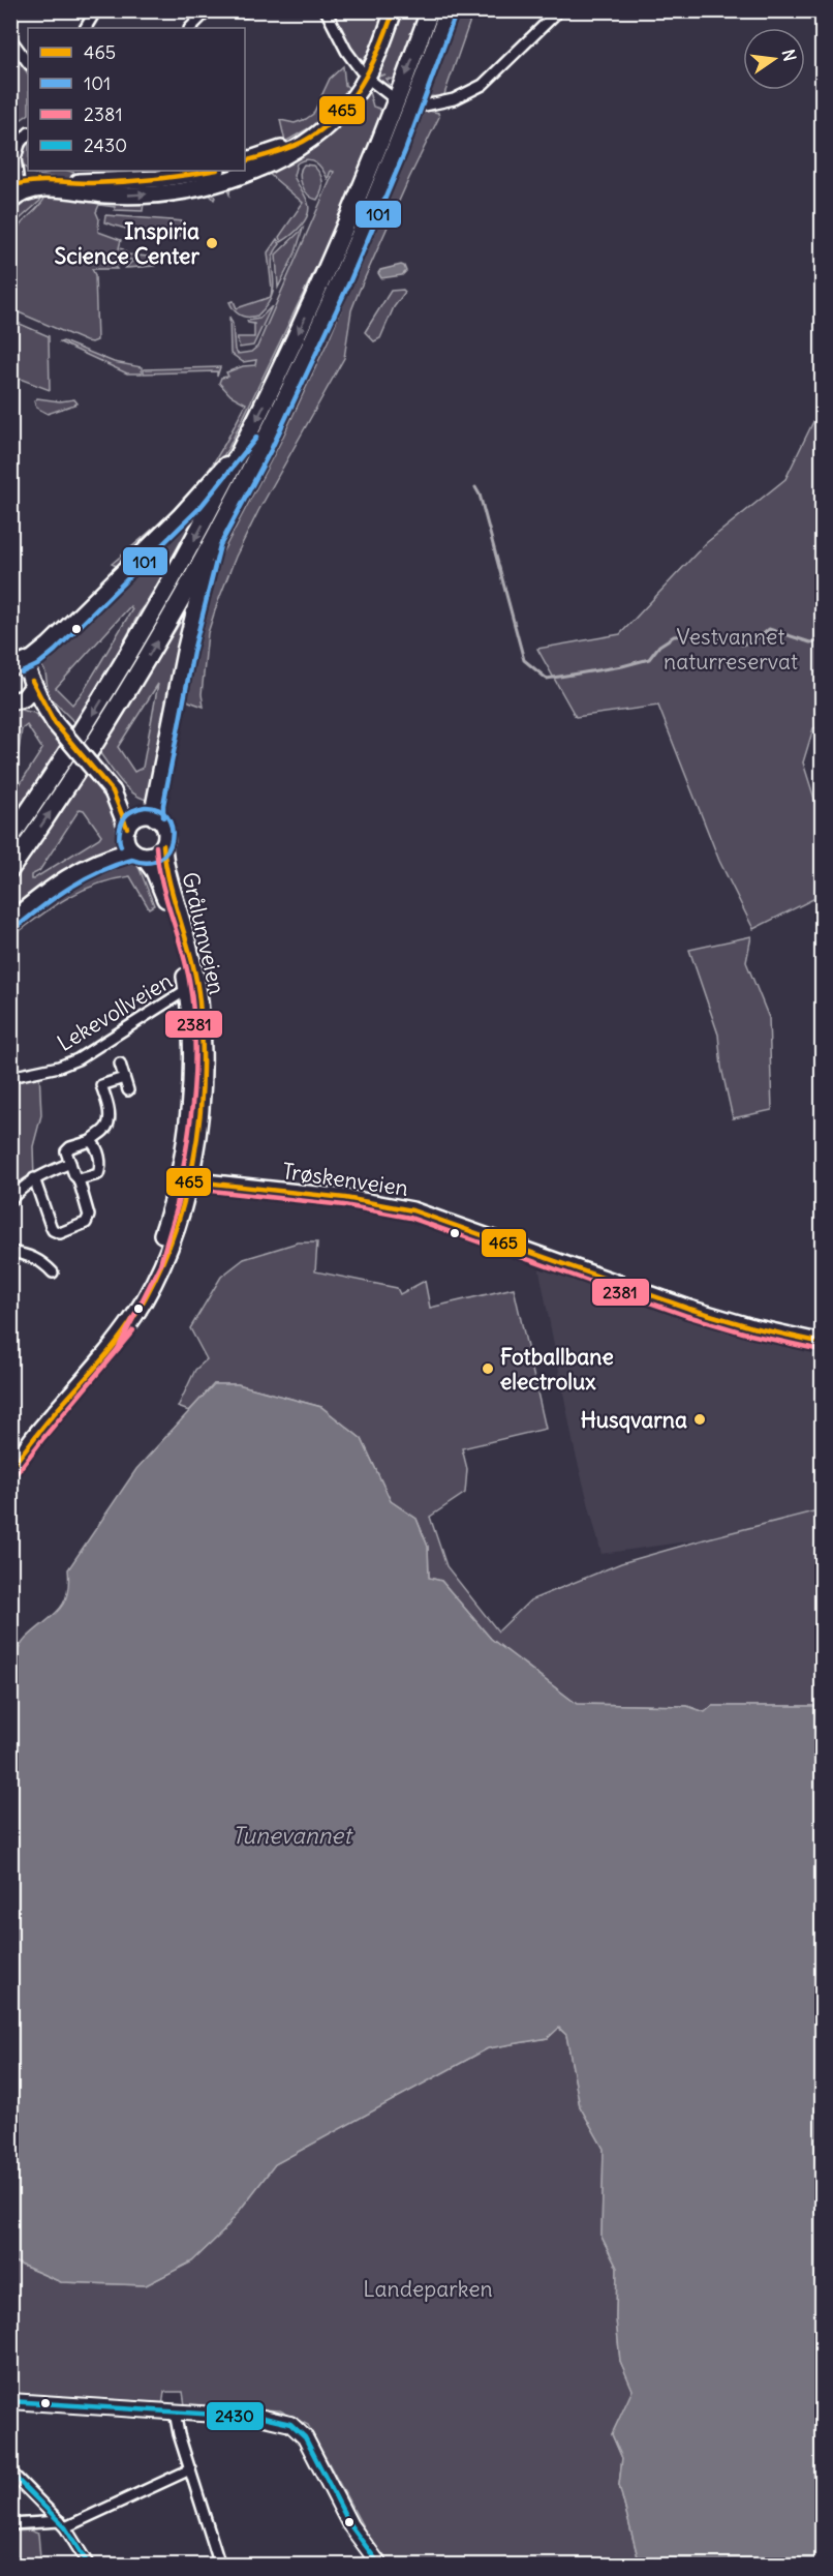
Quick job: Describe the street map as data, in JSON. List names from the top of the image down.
{
  "streets": {
    "main road": ["Grålumveien", "Trøskenveien"],
    "street": ["Lekevollveien"]
  },
  "crossings": [
    ["Grålumveien", "Lekevollveien"],
    ["Grålumveien", "Trøskenveien"]
  ],
  "water": ["Tunevannet"],
  "parks": ["Vestvannet naturreservat", "Landeparken"],
  "places": ["Inspiria Science Center", "Fotballbane electrolux", "Husqvarna"],
  "lines": [
    "transit line 465",
    "transit line 101",
    "transit line 2381",
    "transit line 2430"
  ],
  "legend": [
    "465",
    "101",
    "2381",
    "2430"
  ],
  "north": "right"
}
